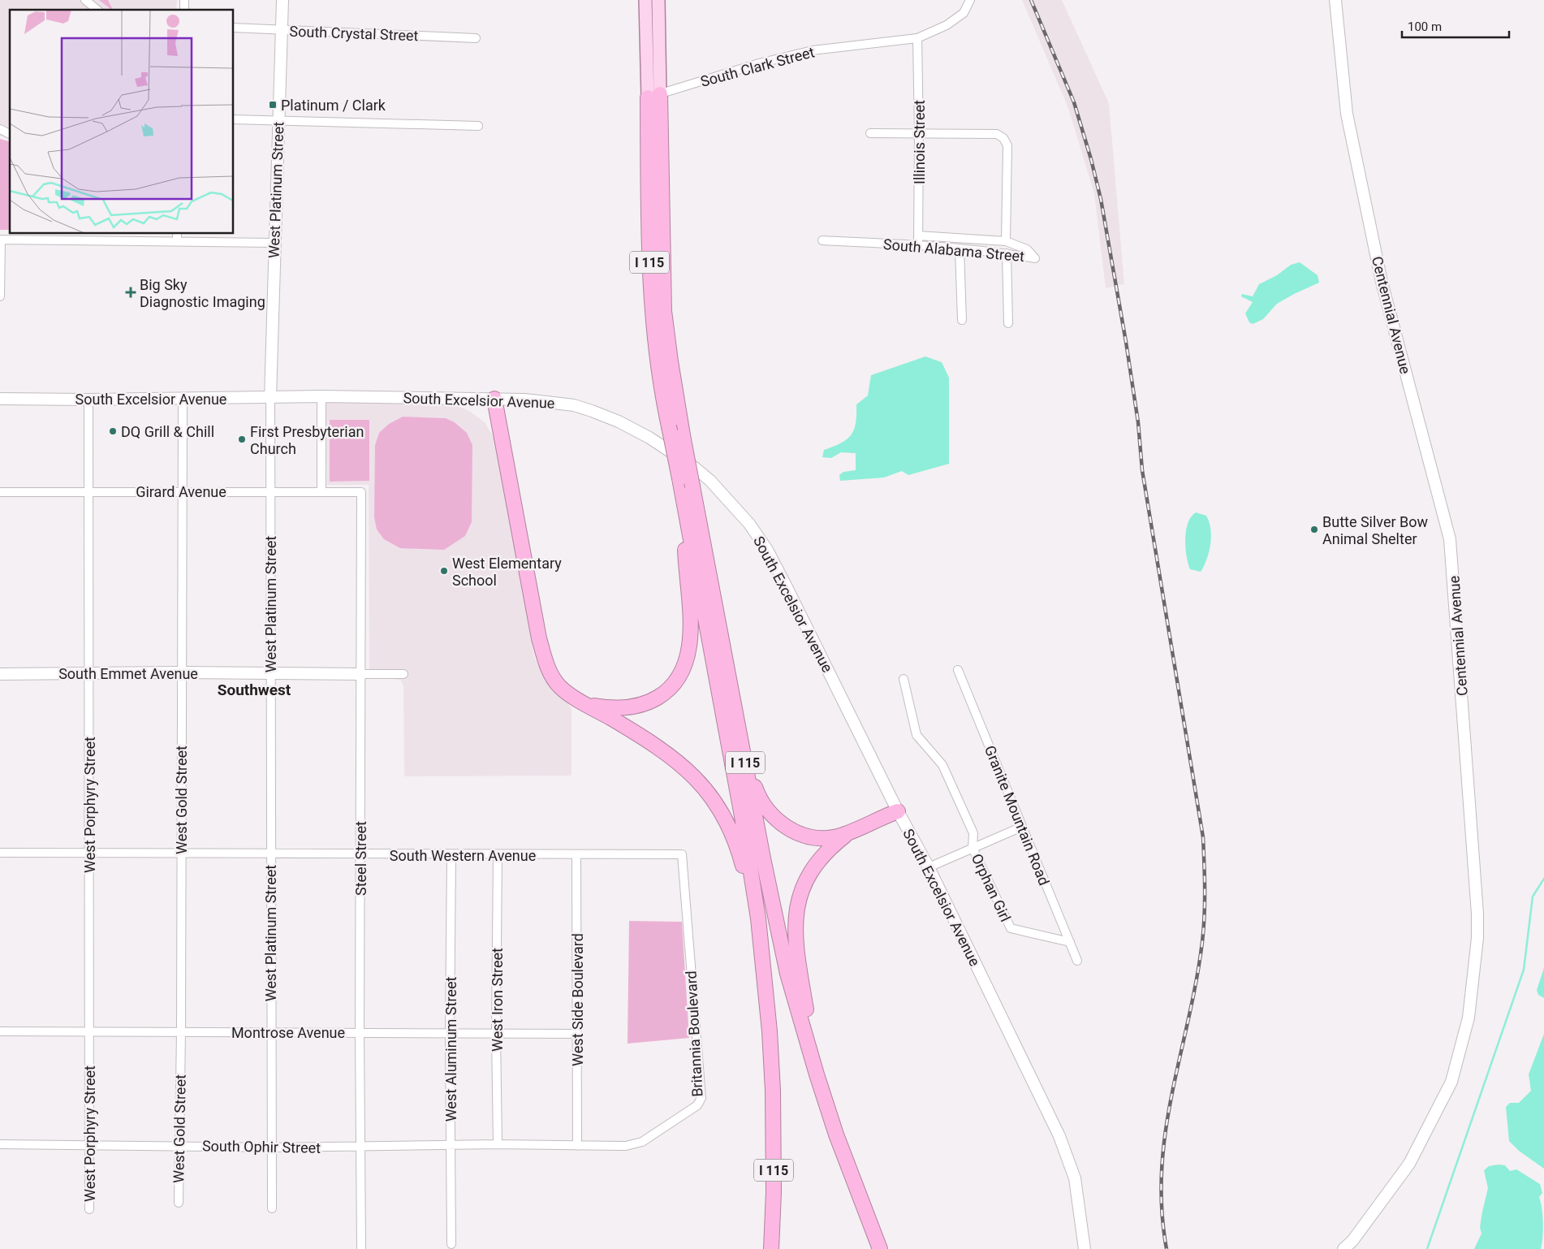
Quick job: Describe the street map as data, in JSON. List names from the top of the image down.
{
  "streets": {
    "highway": ["I 115"],
    "street": [
      "South Crystal Street",
      "South Clark Street",
      "Illinois Street",
      "West Platinum Street",
      "South Alabama Street",
      "Centennial Avenue",
      "South Excelsior Avenue",
      "Girard Avenue",
      "South Emmet Avenue",
      "West Gold Street",
      "West Porphyry Street",
      "Granite Mountain Road",
      "South Western Avenue",
      "Steel Street",
      "Orphan Girl",
      "West Iron Street",
      "West Side Boulevard",
      "Montrose Avenue",
      "Britannia Boulevard",
      "West Aluminum Street",
      "South Ophir Street"
    ]
  },
  "crossings": [
    ["South Crystal Street", "West Platinum Street"],
    ["South Clark Street", "Illinois Street"],
    ["South Clark Street", "I 115"],
    ["Illinois Street", "South Alabama Street"],
    ["West Platinum Street", "South Excelsior Avenue"],
    ["West Platinum Street", "Girard Avenue"],
    ["West Platinum Street", "South Emmet Avenue"],
    ["West Platinum Street", "South Western Avenue"],
    ["West Platinum Street", "Montrose Avenue"],
    ["West Platinum Street", "South Ophir Street"],
    ["South Excelsior Avenue", "West Gold Street"],
    ["South Excelsior Avenue", "West Porphyry Street"],
    ["Girard Avenue", "West Gold Street"],
    ["Girard Avenue", "West Porphyry Street"],
    ["Girard Avenue", "Steel Street"],
    ["South Emmet Avenue", "West Gold Street"],
    ["South Emmet Avenue", "West Porphyry Street"],
    ["South Emmet Avenue", "Steel Street"],
    ["West Gold Street", "South Western Avenue"],
    ["West Gold Street", "Montrose Avenue"],
    ["West Gold Street", "South Ophir Street"],
    ["West Porphyry Street", "South Western Avenue"],
    ["West Porphyry Street", "Montrose Avenue"],
    ["West Porphyry Street", "South Ophir Street"],
    ["Granite Mountain Road", "Orphan Girl"],
    ["South Western Avenue", "Steel Street"],
    ["South Western Avenue", "West Iron Street"],
    ["South Western Avenue", "West Side Boulevard"],
    ["South Western Avenue", "Britannia Boulevard"],
    ["South Western Avenue", "West Aluminum Street"],
    ["Steel Street", "Montrose Avenue"],
    ["Steel Street", "South Ophir Street"],
    ["West Iron Street", "Montrose Avenue"],
    ["West Iron Street", "South Ophir Street"],
    ["West Side Boulevard", "Montrose Avenue"],
    ["West Side Boulevard", "Britannia Boulevard"],
    ["West Side Boulevard", "South Ophir Street"],
    ["Montrose Avenue", "West Aluminum Street"],
    ["Britannia Boulevard", "South Ophir Street"],
    ["West Aluminum Street", "South Ophir Street"]
  ],
  "districts": ["Southwest"],
  "places": {
    "transit": ["Platinum / Clark"],
    "health": ["Big Sky Diagnostic Imaging"],
    "other": [
      "DQ Grill & Chill",
      "First Presbyterian Church",
      "Butte Silver Bow Animal Shelter",
      "West Elementary School"
    ]
  },
  "scale_bar": "100 m"
}
